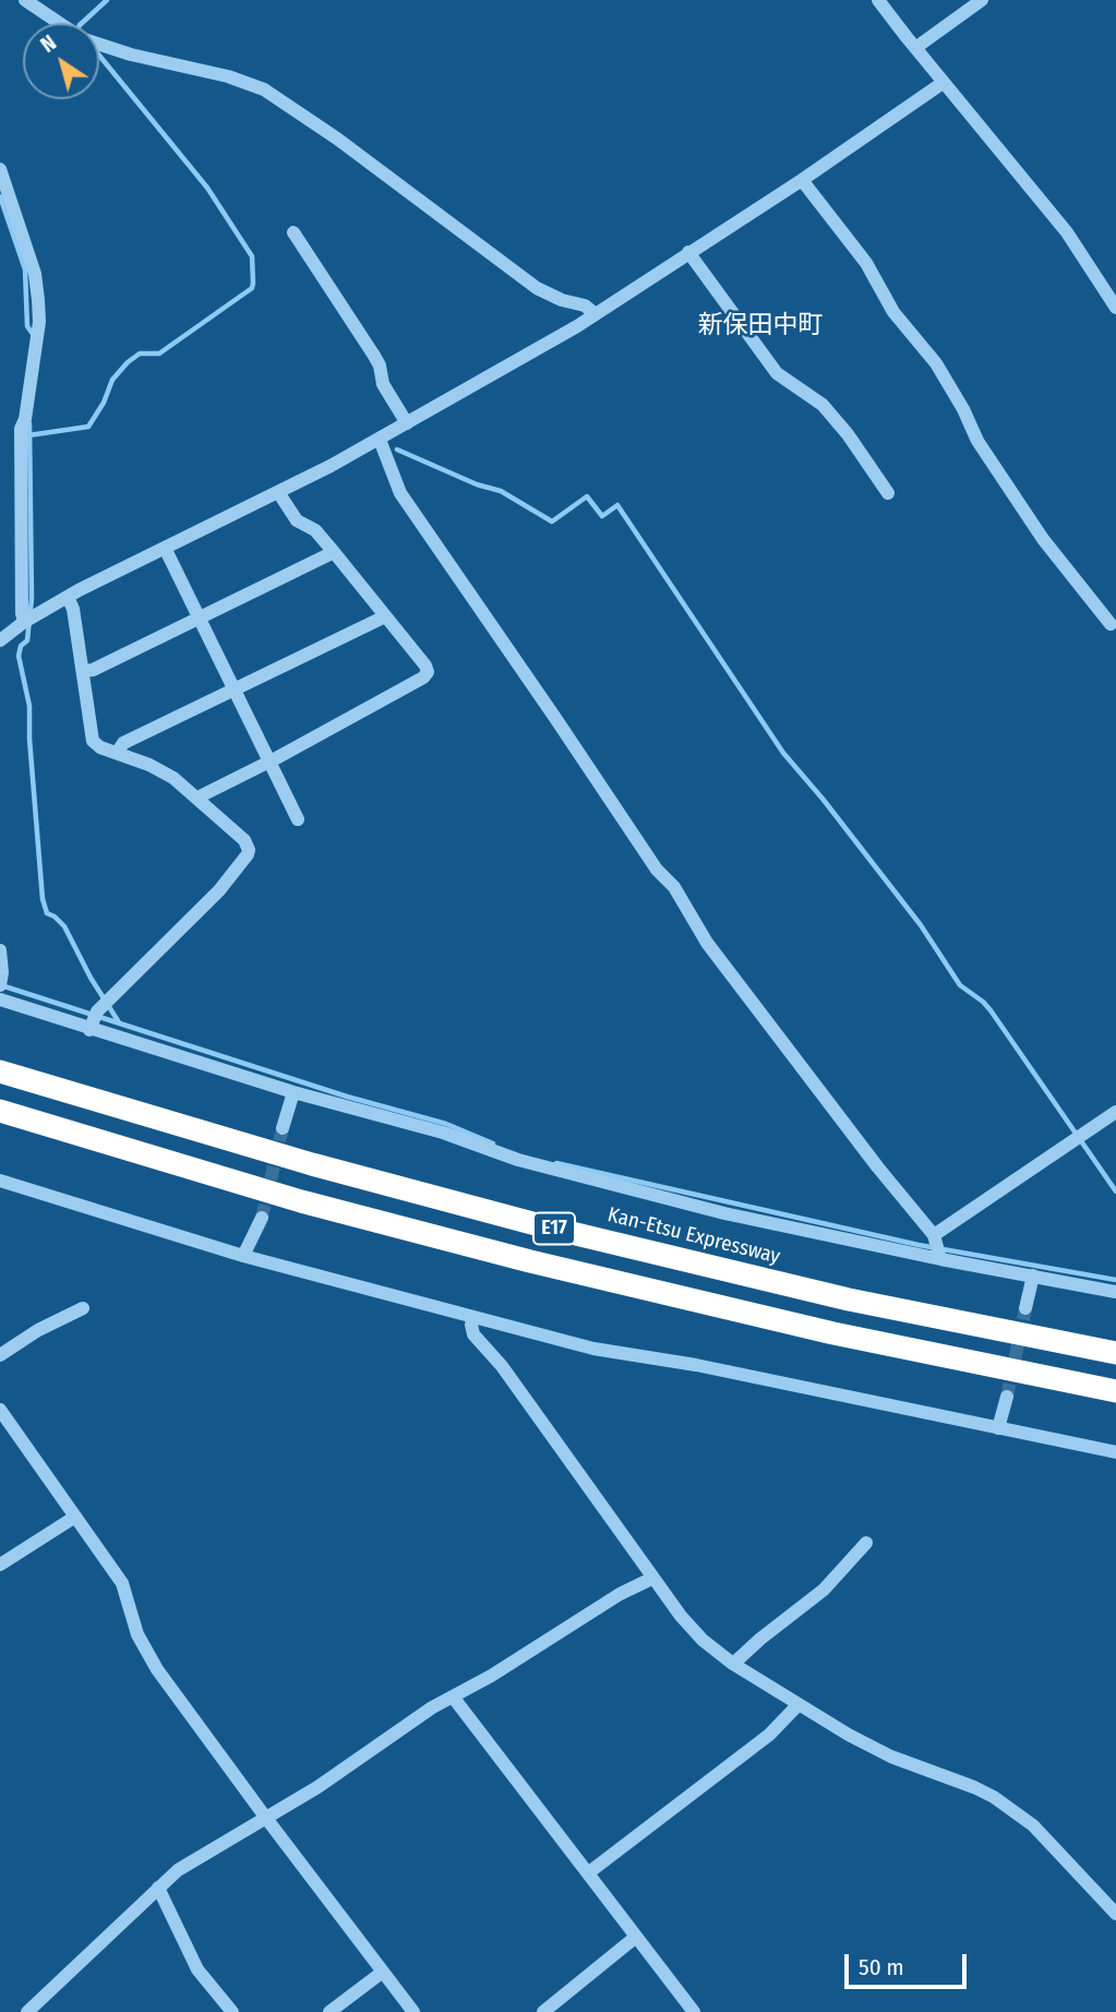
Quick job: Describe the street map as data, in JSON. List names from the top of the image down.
{
  "streets": {
    "highway": ["E17", "Kan-Etsu Expressway"]
  },
  "districts": ["新保田中町"],
  "scale_bar": "50 m",
  "north": "top left"
}
